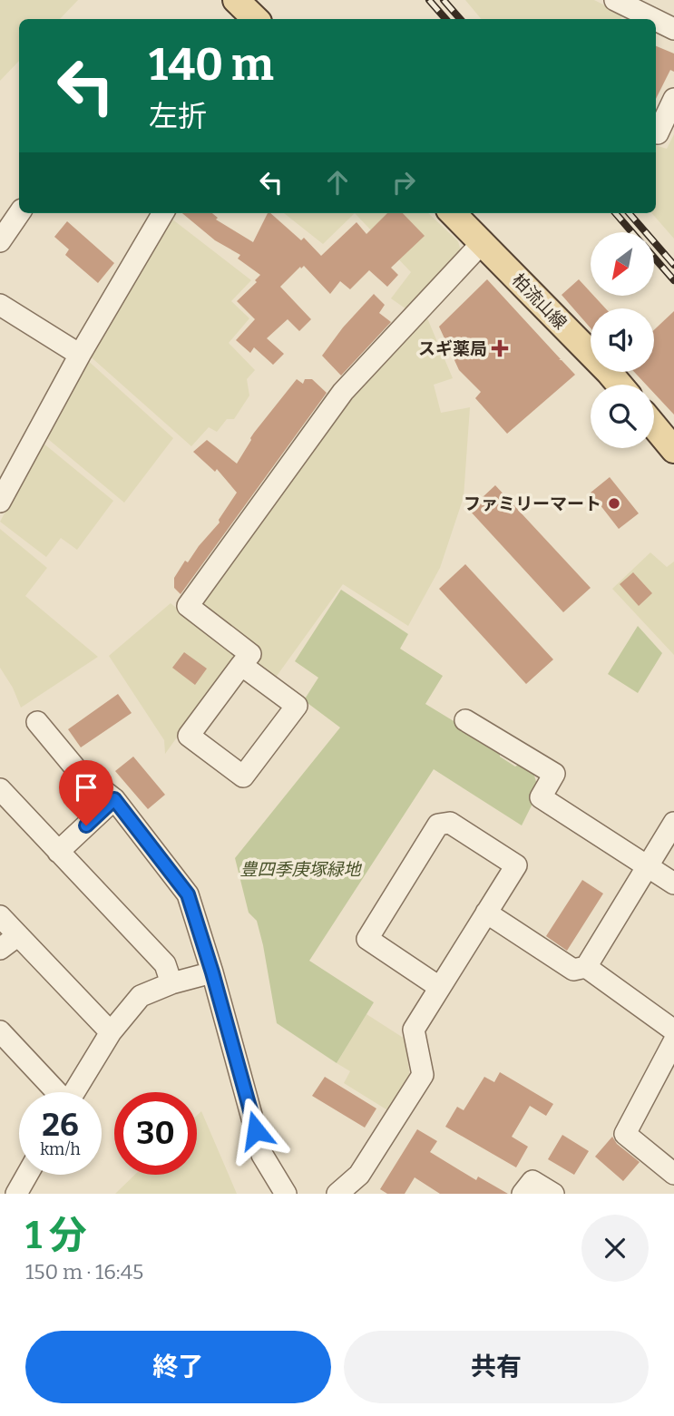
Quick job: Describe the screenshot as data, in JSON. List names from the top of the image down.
{
  "streets": {
    "main road": ["柏流山線"]
  },
  "parks": ["豊四季庚塚緑地"],
  "places": {
    "health": ["スギ薬局"],
    "other": ["ファミリーマート"]
  },
  "north": "bottom left",
  "page": {
    "turn": ["140 m", "左折"],
    "speed": "26 km/h",
    "limit": "30",
    "heading": ["1 分", "150 m · 16:45"],
    "buttons": ["終了", "共有"]
  }
}
